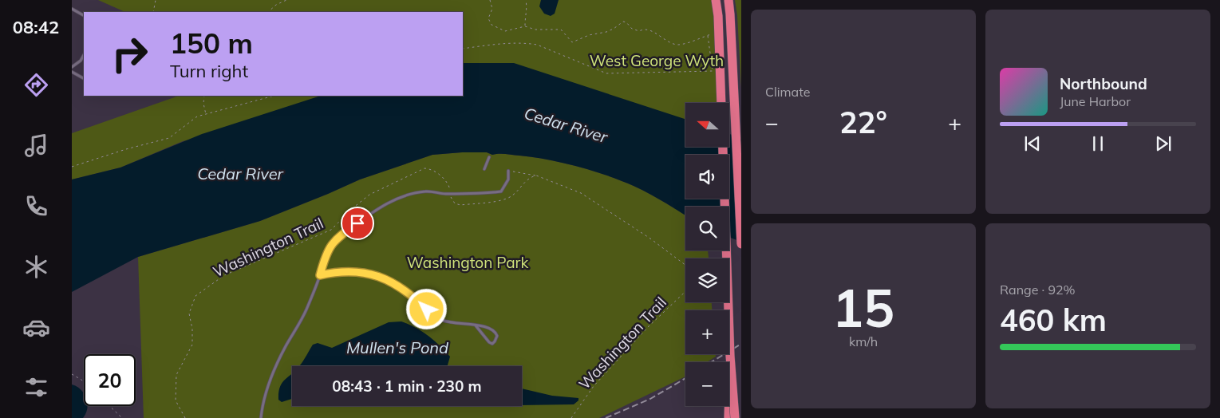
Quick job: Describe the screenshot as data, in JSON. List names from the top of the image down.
{
  "streets": {
    "path": ["Washington Trail"]
  },
  "water": ["Cedar River", "Mullen's Pond"],
  "parks": ["West George Wyth", "Washington Park"],
  "north": "left",
  "page": {
    "tabs": "08:42",
    "tile": [
      "Climate",
      ["15", "km/h"],
      ["Range · 92%", "460 km"]
    ],
    "turn": ["150 m", "Turn right"],
    "song": ["Northbound", "June Harbor"],
    "map_buttons": ["+", "−"],
    "heat": ["−", "22°", "+"],
    "limit": "20",
    "trip": "08:43 · 1 min · 230 m"
  }
}
